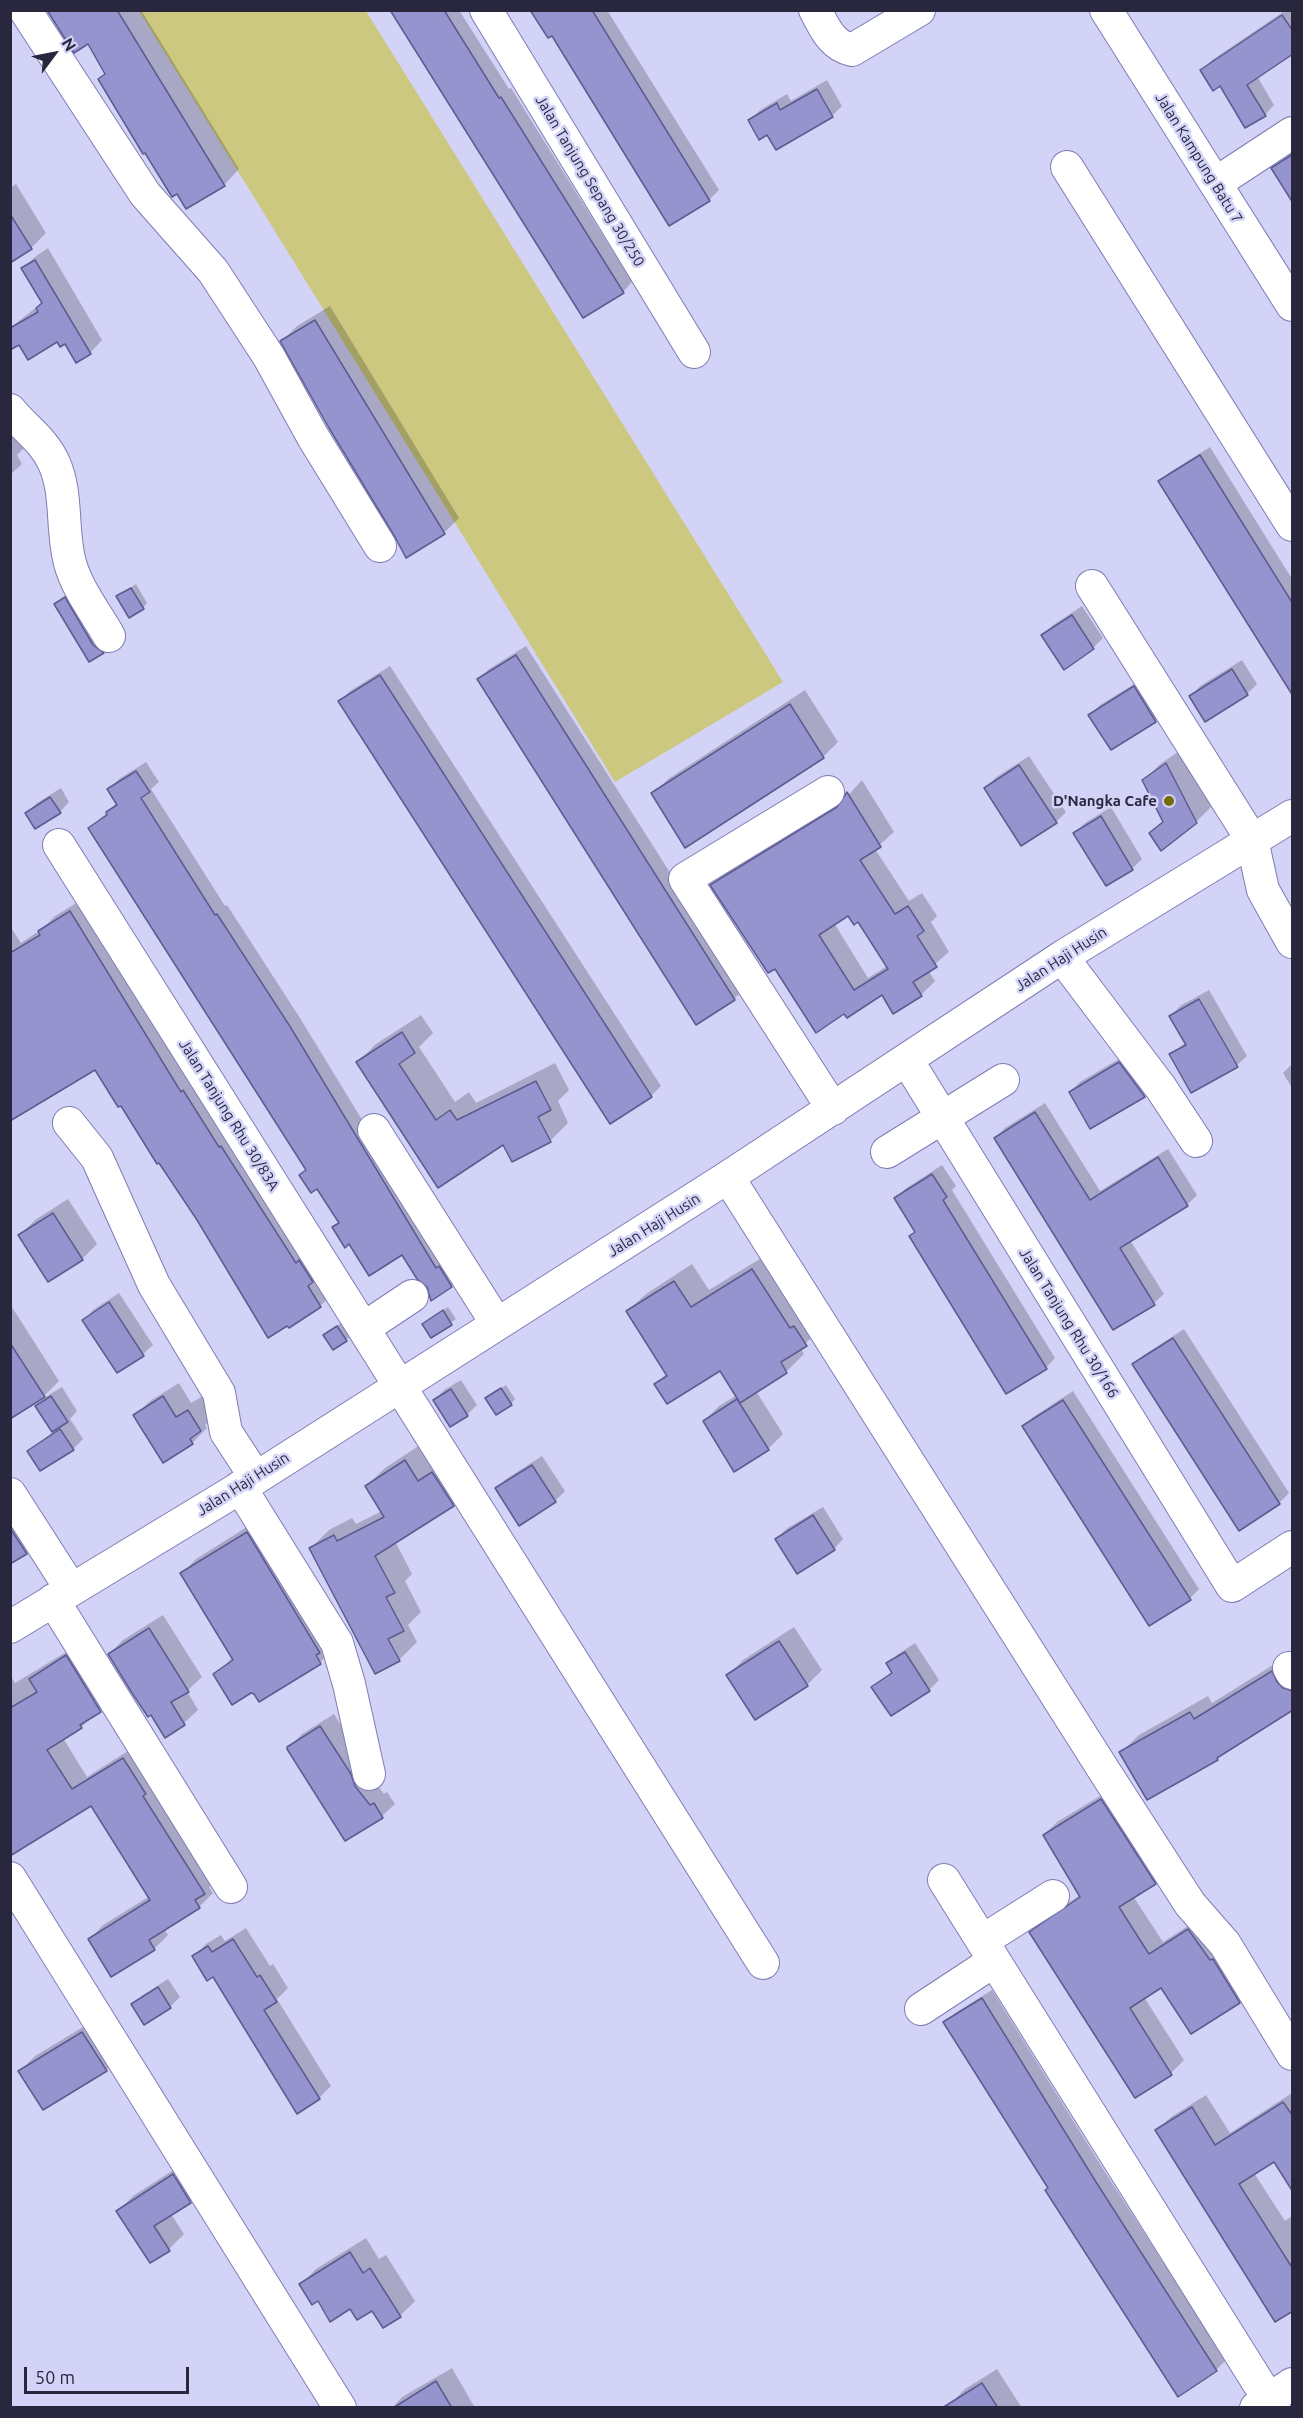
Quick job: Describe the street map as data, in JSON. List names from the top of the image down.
{
  "streets": {
    "street": [
      "Jalan Kampung Batu 7",
      "Jalan Tanjung Sepang 30/250",
      "Jalan Haji Husin",
      "Jalan Tanjung Rhu 30/83A",
      "Jalan Tanjung Rhu 30/166"
    ]
  },
  "crossings": [
    ["Jalan Haji Husin", "Jalan Tanjung Rhu 30/83A"],
    ["Jalan Haji Husin", "Jalan Tanjung Rhu 30/166"]
  ],
  "places": ["D'Nangka Cafe"],
  "scale_bar": "50 m",
  "north": "top right"
}
